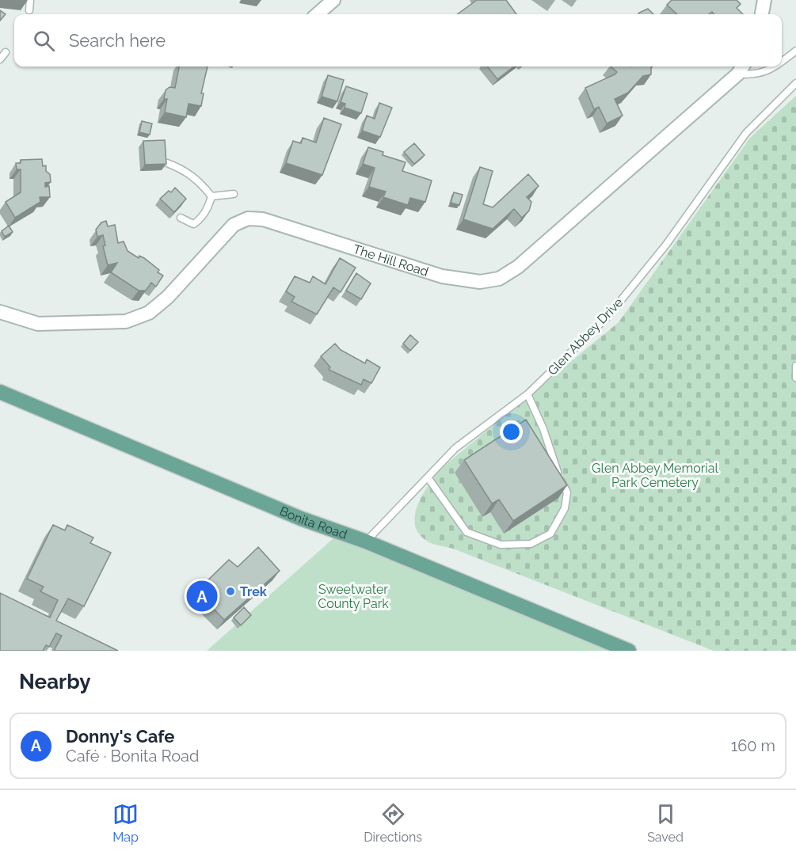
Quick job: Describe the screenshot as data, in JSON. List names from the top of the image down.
{
  "streets": {
    "main road": ["Bonita Road"],
    "street": ["The Hill Road"],
    "lane": ["Glen Abbey Drive"]
  },
  "crossings": [
    ["Glen Abbey Drive", "Bonita Road"]
  ],
  "parks": ["Glen Abbey Memorial Park Cemetery", "Sweetwater County Park"],
  "places": ["Trek"],
  "page": {
    "search": "Search here",
    "pins": "A",
    "heading": "Nearby",
    "list": [
      {
        "mark": "A",
        "name": "Donny's Cafe",
        "note": "Café · Bonita Road",
        "value": "160 m"
      }
    ],
    "nav": ["Map", "Directions", "Saved"]
  }
}
